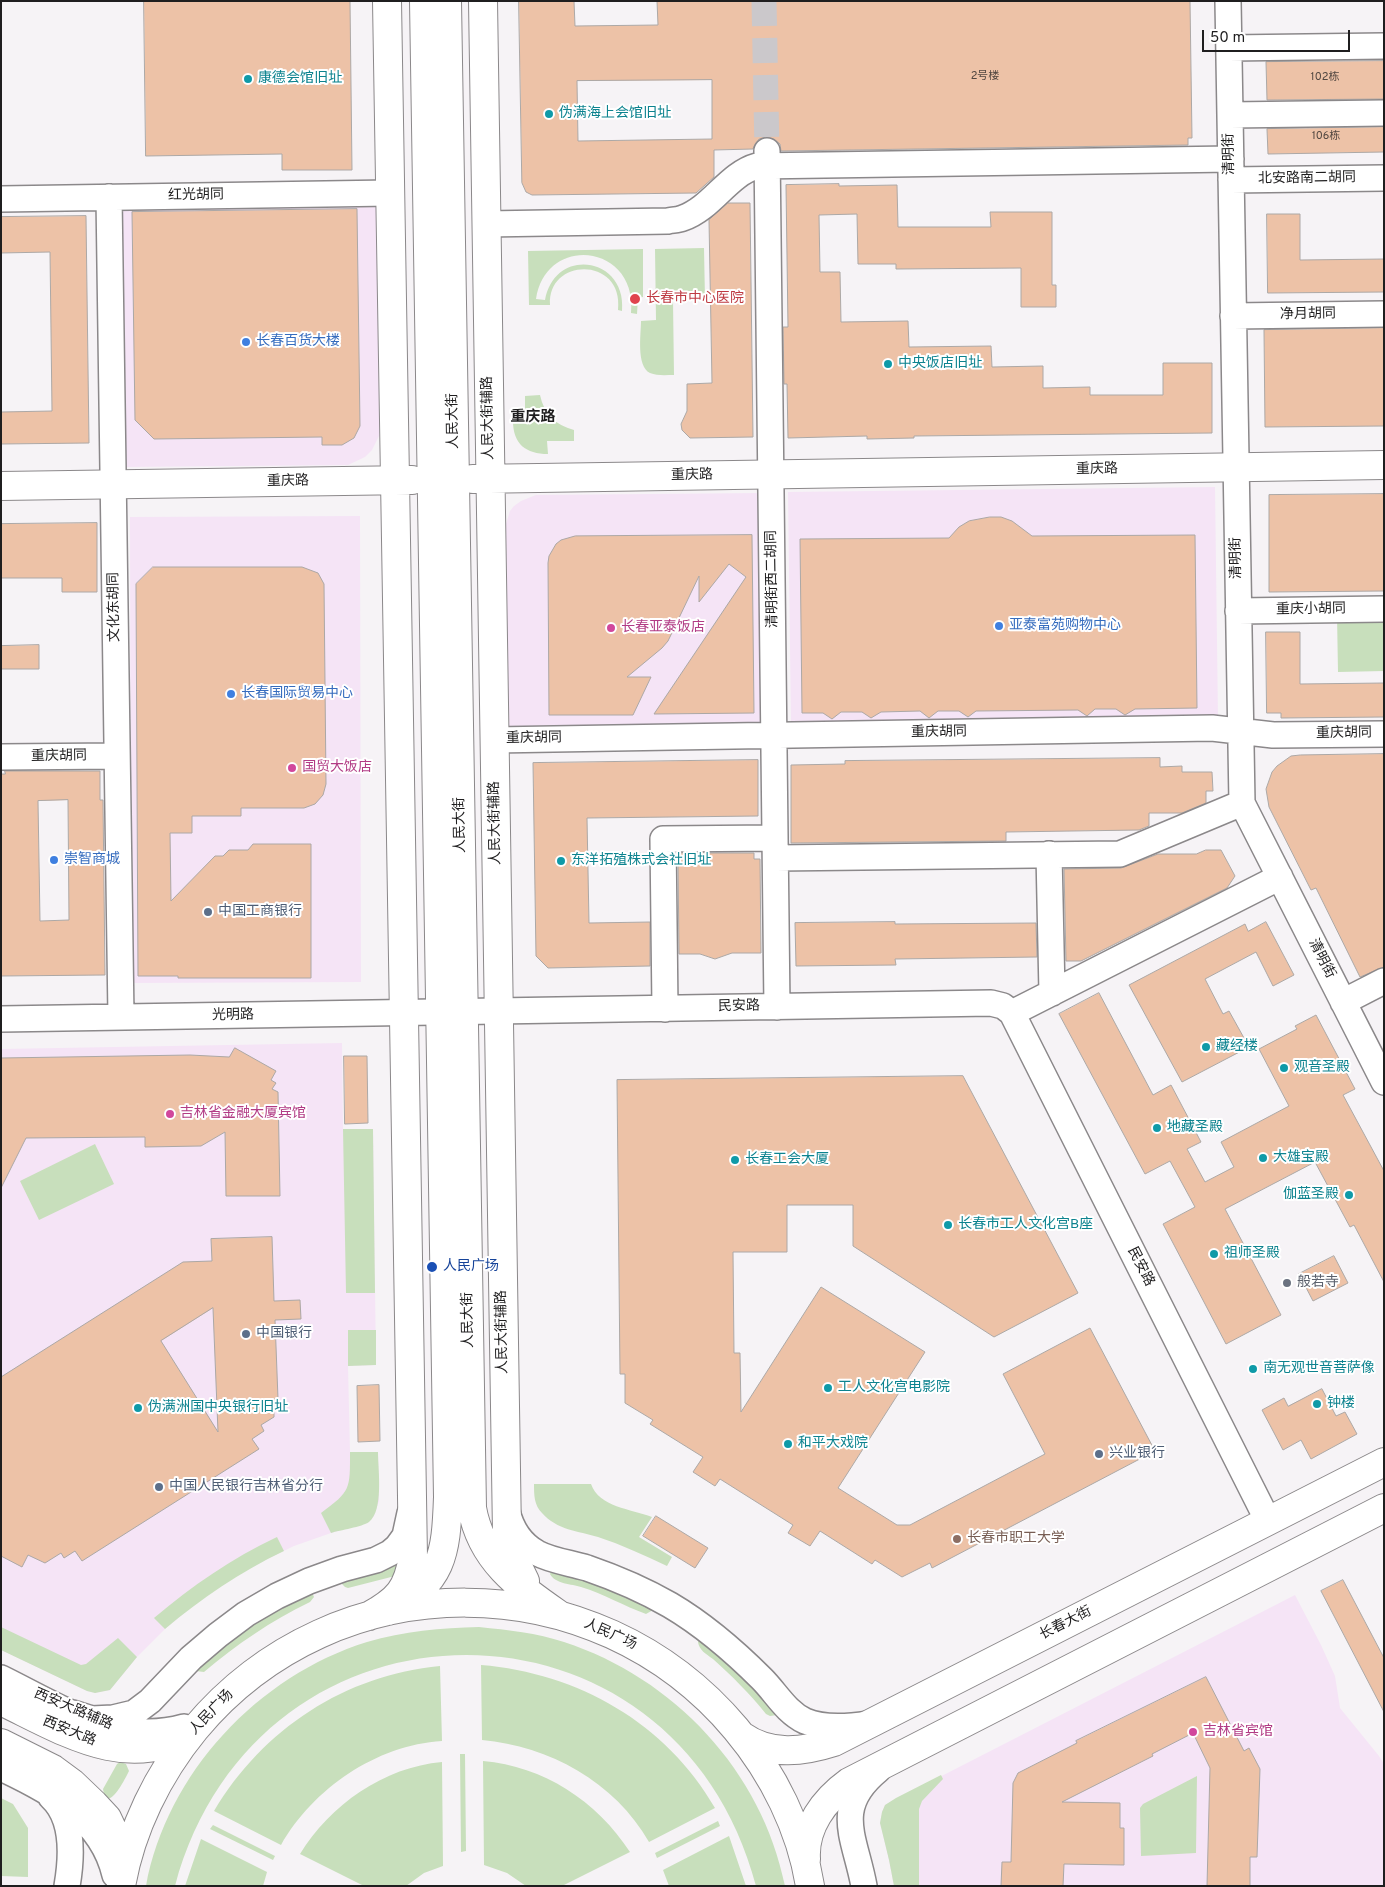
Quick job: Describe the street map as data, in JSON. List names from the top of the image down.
{
  "streets": {
    "main road": [
      "人民大街辅路",
      "人民大街",
      "重庆路",
      "长春大街",
      "人民广场",
      "西安大路"
    ],
    "street": [
      "清明街",
      "北安路南二胡同",
      "红光胡同",
      "净月胡同",
      "清明街西二胡同",
      "文化东胡同",
      "重庆小胡同",
      "重庆胡同",
      "民安路",
      "光明路",
      "西安大路辅路"
    ]
  },
  "crossings": [
    ["清明街", "北安路南二胡同"],
    ["清明街", "净月胡同"],
    ["清明街", "重庆路"],
    ["清明街", "重庆小胡同"],
    ["清明街", "重庆胡同"],
    ["北安路南二胡同", "人民大街辅路"],
    ["北安路南二胡同", "清明街西二胡同"],
    ["红光胡同", "文化东胡同"],
    ["人民大街辅路", "人民大街"],
    ["人民大街辅路", "重庆路"],
    ["人民大街辅路", "重庆胡同"],
    ["人民大街辅路", "民安路"],
    ["人民大街辅路", "人民广场"],
    ["人民大街", "重庆路"],
    ["人民大街", "民安路"],
    ["人民大街", "光明路"],
    ["人民大街", "人民广场"],
    ["重庆路", "清明街西二胡同"],
    ["重庆路", "文化东胡同"],
    ["清明街西二胡同", "重庆胡同"],
    ["清明街西二胡同", "民安路"],
    ["文化东胡同", "重庆胡同"],
    ["文化东胡同", "光明路"],
    ["民安路", "光明路"],
    ["民安路", "长春大街"],
    ["长春大街", "人民广场"],
    ["人民广场", "西安大路辅路"],
    ["人民广场", "西安大路"],
    ["西安大路辅路", "西安大路"]
  ],
  "districts": ["重庆路"],
  "places": [
    "康德会馆旧址",
    "伪满海上会馆旧址",
    "长春市中心医院",
    "长春百货大楼",
    "中央饭店旧址",
    "亚泰富苑购物中心",
    "长春亚泰饭店",
    "长春国际贸易中心",
    "国贸大饭店",
    "崇智商城",
    "东洋拓殖株式会社旧址",
    "中国工商银行",
    "藏经楼",
    "观音圣殿",
    "吉林省金融大厦宾馆",
    "地藏圣殿",
    "大雄宝殿",
    "长春工会大厦",
    "伽蓝圣殿",
    "长春市工人文化宫B座",
    "祖师圣殿",
    "人民广场",
    "般若寺",
    "中国银行",
    "南无观世音菩萨像",
    "工人文化宫电影院",
    "钟楼",
    "伪满洲国中央银行旧址",
    "和平大戏院",
    "兴业银行",
    "中国人民银行吉林省分行",
    "长春市职工大学",
    "吉林省宾馆"
  ],
  "house_numbers": ["2号楼", "102栋", "106栋"],
  "scale_bar": "50 m"
}
